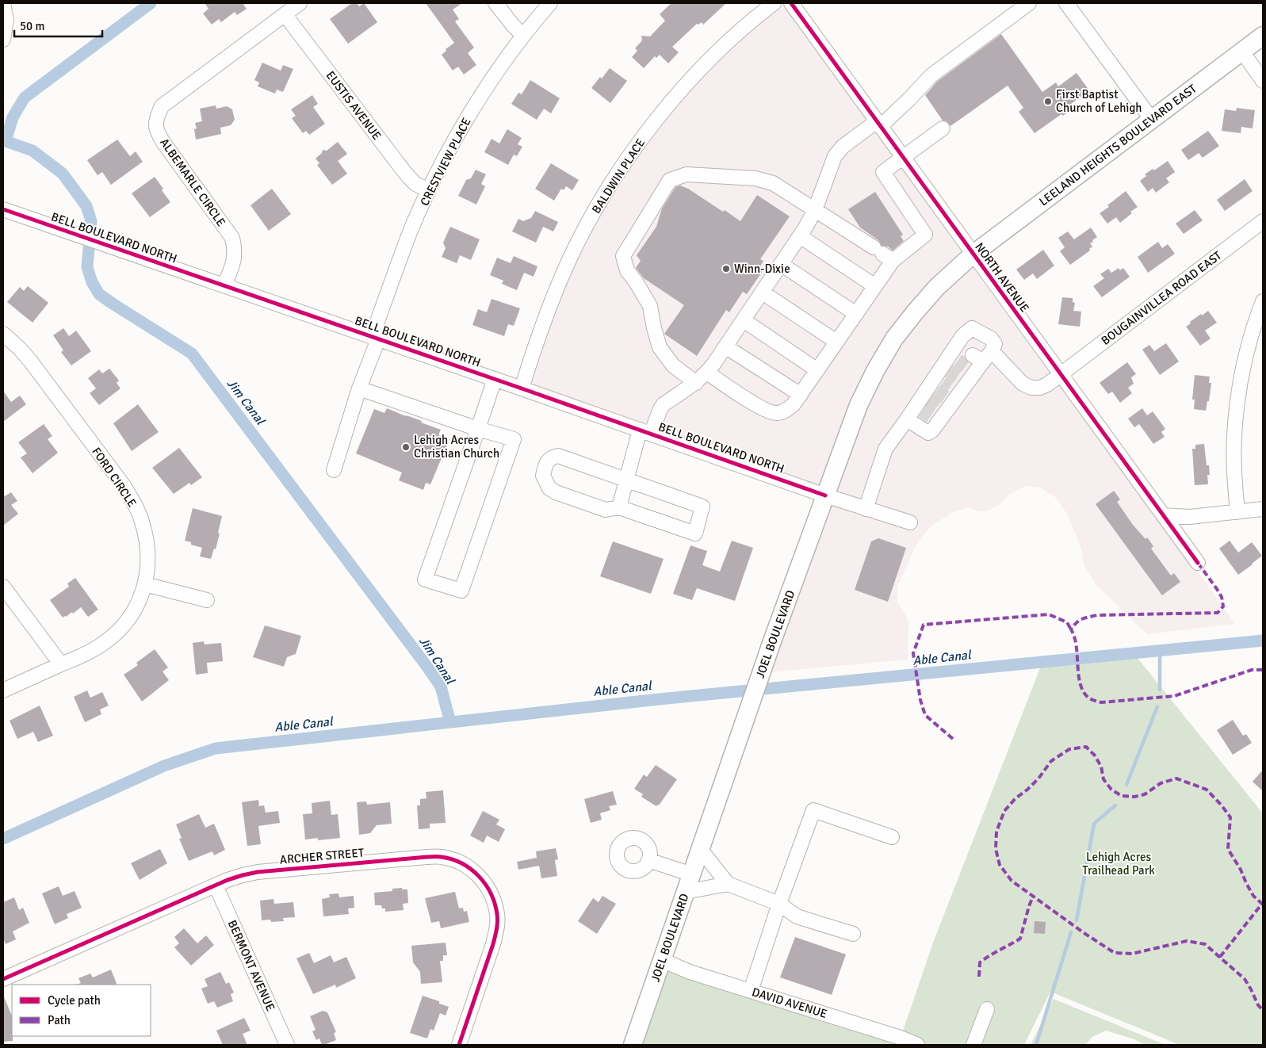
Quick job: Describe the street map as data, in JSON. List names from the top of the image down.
{
  "streets": {
    "main road": ["LEELAND HEIGHTS BOULEVARD EAST", "JOEL BOULEVARD"],
    "street": [
      "EUSTIS AVENUE",
      "CRESTVIEW PLACE",
      "BALDWIN PLACE",
      "ALBEMARLE CIRCLE",
      "BELL BOULEVARD NORTH",
      "NORTH AVENUE",
      "BOUGAINVILLEA ROAD EAST",
      "FORD CIRCLE",
      "ARCHER STREET",
      "BERMONT AVENUE",
      "DAVID AVENUE"
    ]
  },
  "crossings": [
    ["EUSTIS AVENUE", "CRESTVIEW PLACE"],
    ["EUSTIS AVENUE", "ALBEMARLE CIRCLE"],
    ["LEELAND HEIGHTS BOULEVARD EAST", "NORTH AVENUE"],
    ["LEELAND HEIGHTS BOULEVARD EAST", "JOEL BOULEVARD"],
    ["CRESTVIEW PLACE", "BELL BOULEVARD NORTH"],
    ["BALDWIN PLACE", "BELL BOULEVARD NORTH"],
    ["ALBEMARLE CIRCLE", "BELL BOULEVARD NORTH"],
    ["BELL BOULEVARD NORTH", "JOEL BOULEVARD"],
    ["NORTH AVENUE", "BOUGAINVILLEA ROAD EAST"],
    ["NORTH AVENUE", "JOEL BOULEVARD"],
    ["JOEL BOULEVARD", "DAVID AVENUE"],
    ["ARCHER STREET", "BERMONT AVENUE"]
  ],
  "water": ["Jim Canal", "Able Canal"],
  "parks": ["Lehigh Acres Trailhead Park"],
  "places": ["First Baptist Church of Lehigh", "Winn-Dixie", "Lehigh Acres Christian Church"],
  "legend": ["Cycle path", "Path"],
  "scale_bar": "50 m"
}
